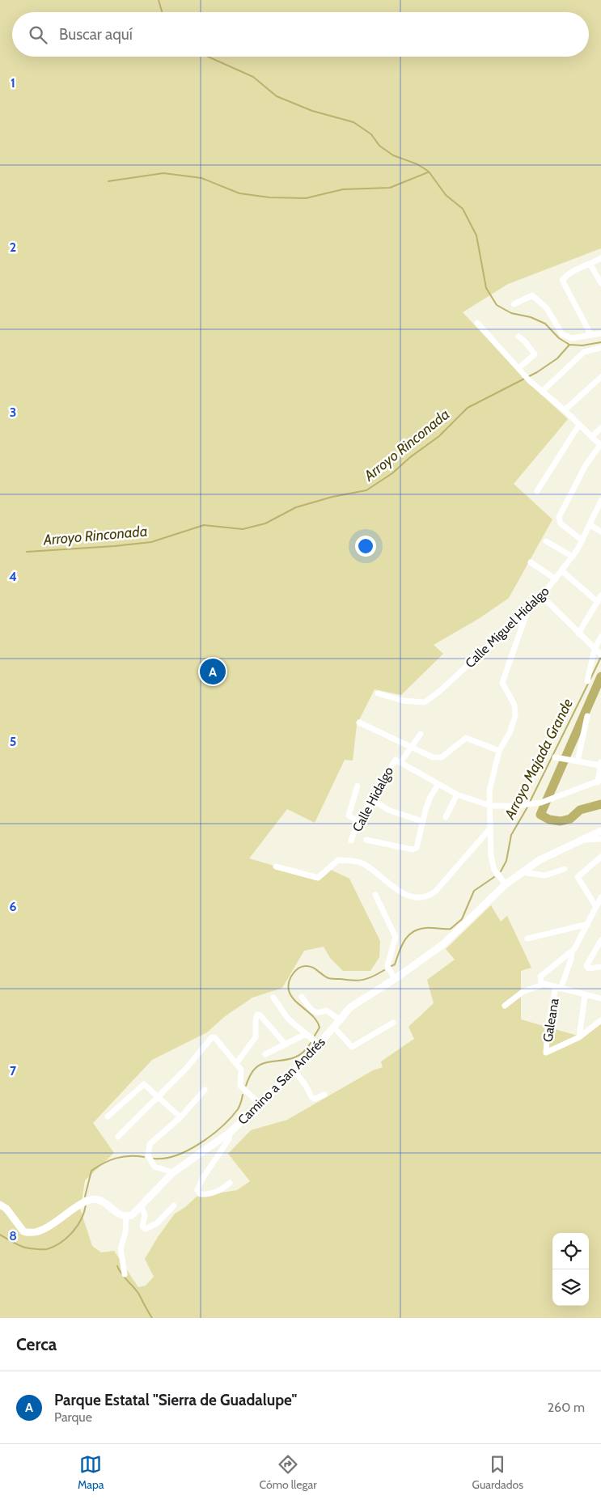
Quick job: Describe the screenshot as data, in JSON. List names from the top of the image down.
{
  "streets": {
    "street": [
      "Calle Miguel Hidalgo",
      "Calle Hidalgo",
      "Galeana",
      "Camino a San Andrés"
    ]
  },
  "water": ["Arroyo Rinconada", "Arroyo Majada Grande"],
  "page": {
    "search": "Buscar aquí",
    "pins": "A",
    "heading": "Cerca",
    "list": [
      {
        "mark": "A",
        "name": "Parque Estatal \"Sierra de Guadalupe\"",
        "note": "Parque",
        "value": "260 m"
      }
    ],
    "nav": ["Mapa", "Cómo llegar", "Guardados"]
  },
  "grid": {
    "rows": [
      "1",
      "2",
      "3",
      "4",
      "5",
      "6",
      "7",
      "8"
    ]
  }
}
